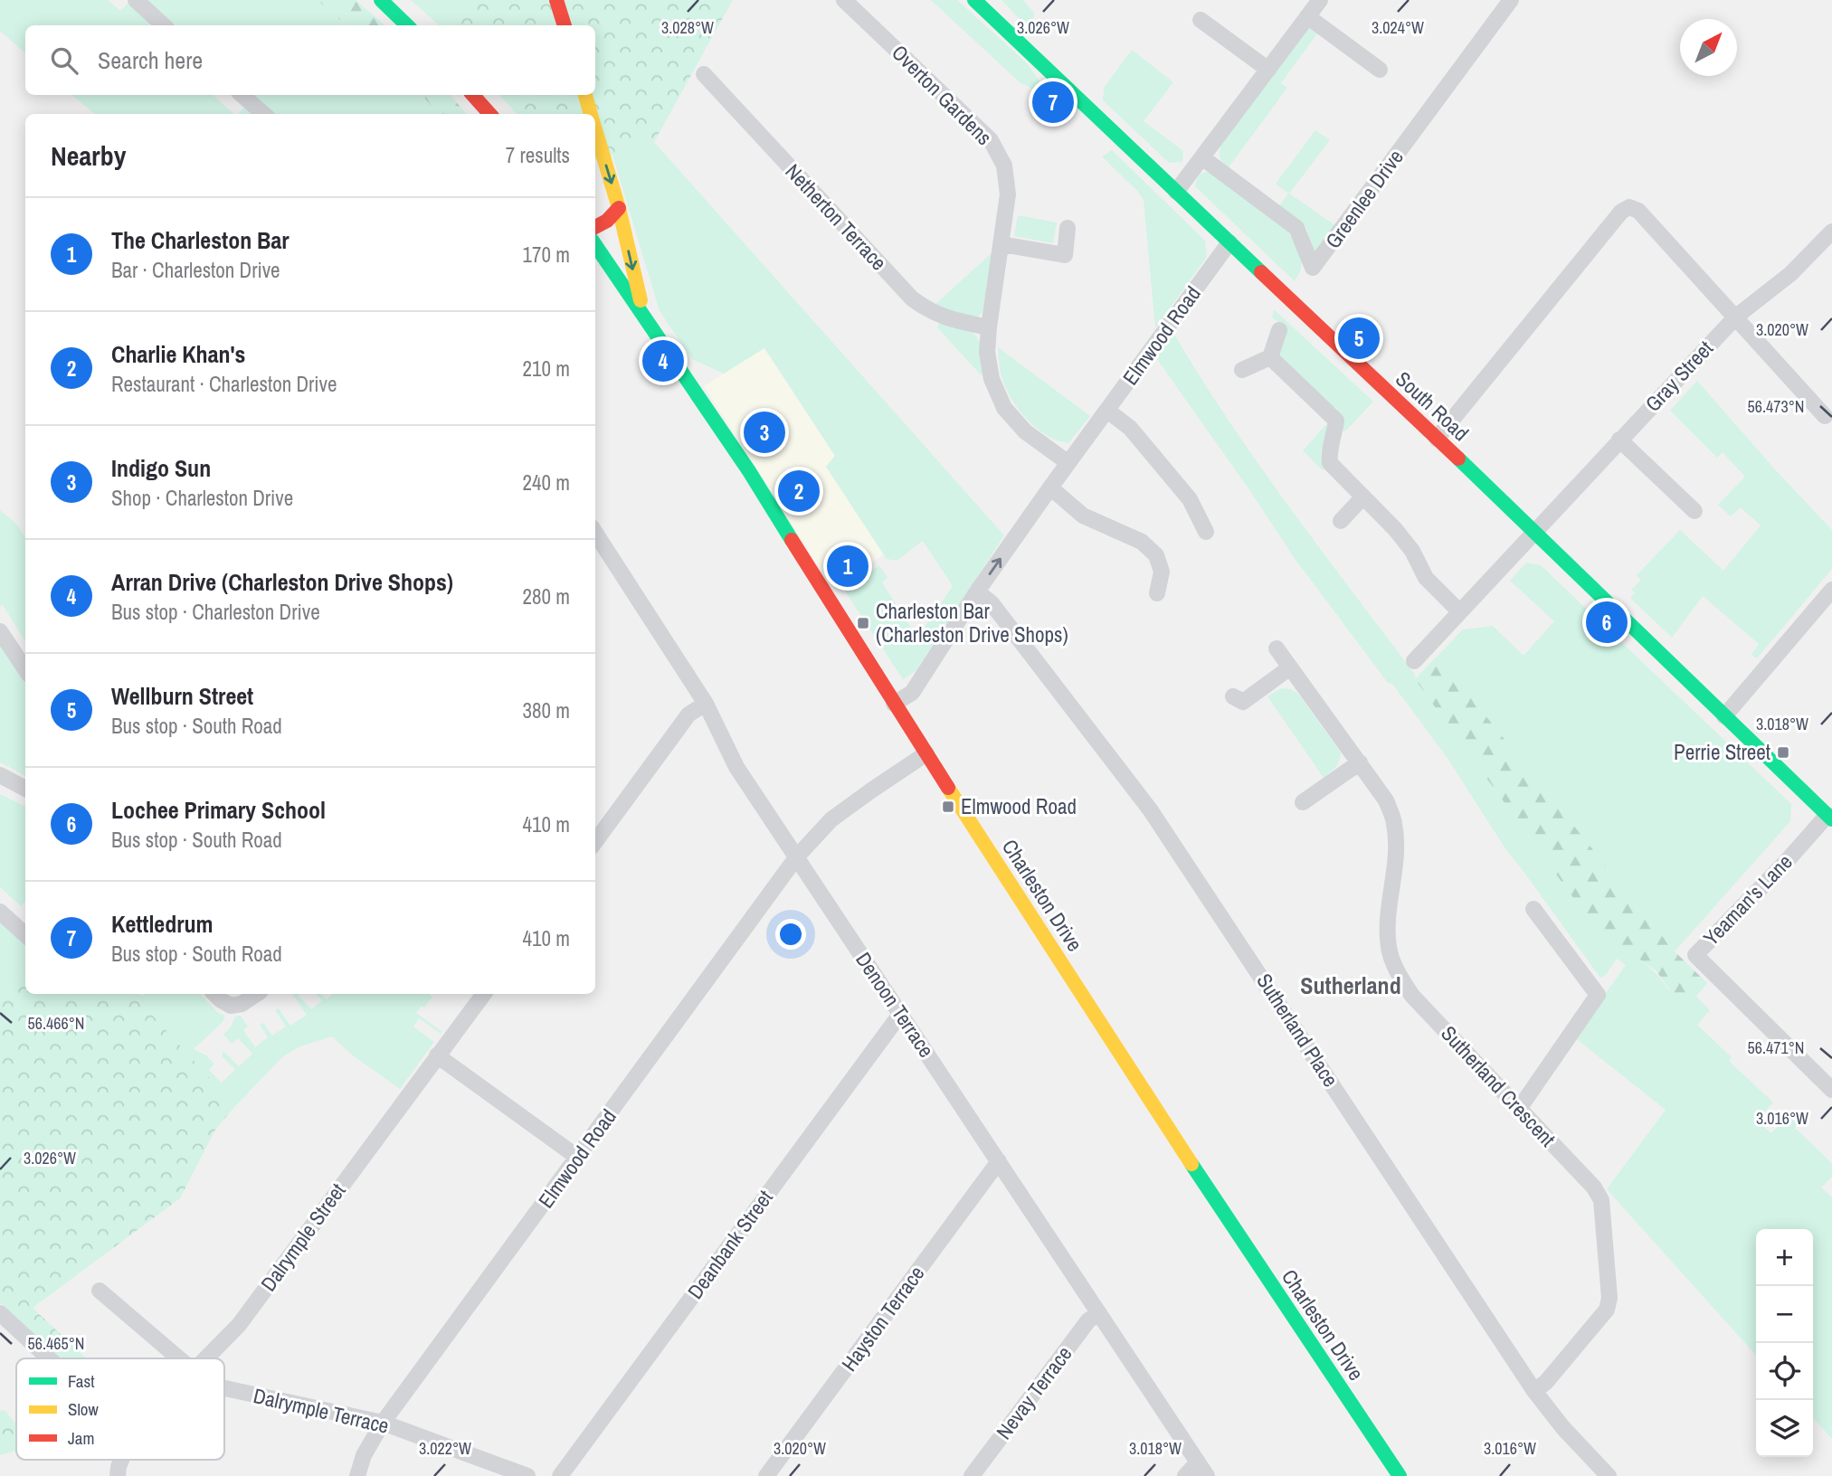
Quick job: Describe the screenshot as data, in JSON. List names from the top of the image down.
{
  "streets": {
    "street": [
      "Overton Gardens",
      "Greenlee Drive",
      "Netherton Terrace",
      "Elmwood Road",
      "Gray Street",
      "South Road",
      "Charleston Drive",
      "Yeaman's Lane",
      "Denoon Terrace",
      "Sutherland Place",
      "Sutherland Crescent",
      "Dalrymple Street",
      "Deanbank Street",
      "Hayston Terrace",
      "Nevay Terrace",
      "Dalrymple Terrace"
    ]
  },
  "crossings": [
    ["Overton Gardens", "Netherton Terrace"],
    ["Overton Gardens", "Elmwood Road"],
    ["Elmwood Road", "South Road"],
    ["Elmwood Road", "Charleston Drive"],
    ["Elmwood Road", "Denoon Terrace"],
    ["Elmwood Road", "Sutherland Place"],
    ["Elmwood Road", "Dalrymple Terrace"],
    ["Gray Street", "South Road"],
    ["South Road", "Yeaman's Lane"],
    ["Denoon Terrace", "Deanbank Street"],
    ["Denoon Terrace", "Hayston Terrace"],
    ["Denoon Terrace", "Nevay Terrace"],
    ["Sutherland Place", "Sutherland Crescent"]
  ],
  "districts": ["Sutherland"],
  "places": {
    "transit": ["Charleston Bar (Charleston Drive Shops)", "Perrie Street", "Elmwood Road"]
  },
  "legend": ["Fast", "Slow", "Jam"],
  "north": "top right",
  "page": {
    "search": "Search here",
    "pins": [
      "7",
      "5",
      "4",
      "3",
      "2",
      "1",
      "6"
    ],
    "heading": ["Nearby", "7 results"],
    "list": [
      {
        "mark": "1",
        "name": "The Charleston Bar",
        "note": "Bar · Charleston Drive",
        "value": "170 m"
      },
      {
        "mark": "2",
        "name": "Charlie Khan's",
        "note": "Restaurant · Charleston Drive",
        "value": "210 m"
      },
      {
        "mark": "3",
        "name": "Indigo Sun",
        "note": "Shop · Charleston Drive",
        "value": "240 m"
      },
      {
        "mark": "4",
        "name": "Arran Drive (Charleston Drive Shops)",
        "note": "Bus stop · Charleston Drive",
        "value": "280 m"
      },
      {
        "mark": "5",
        "name": "Wellburn Street",
        "note": "Bus stop · South Road",
        "value": "380 m"
      },
      {
        "mark": "6",
        "name": "Lochee Primary School",
        "note": "Bus stop · South Road",
        "value": "410 m"
      },
      {
        "mark": "7",
        "name": "Kettledrum",
        "note": "Bus stop · South Road",
        "value": "410 m"
      }
    ],
    "map_buttons": ["+", "−"]
  },
  "coordinates": [
    "3.028°W",
    "3.026°W",
    "3.024°W",
    "3.020°W",
    "56.473°N",
    "3.018°W",
    "56.466°N",
    "56.471°N",
    "3.016°W",
    "56.465°N",
    "3.022°W"
  ]
}
